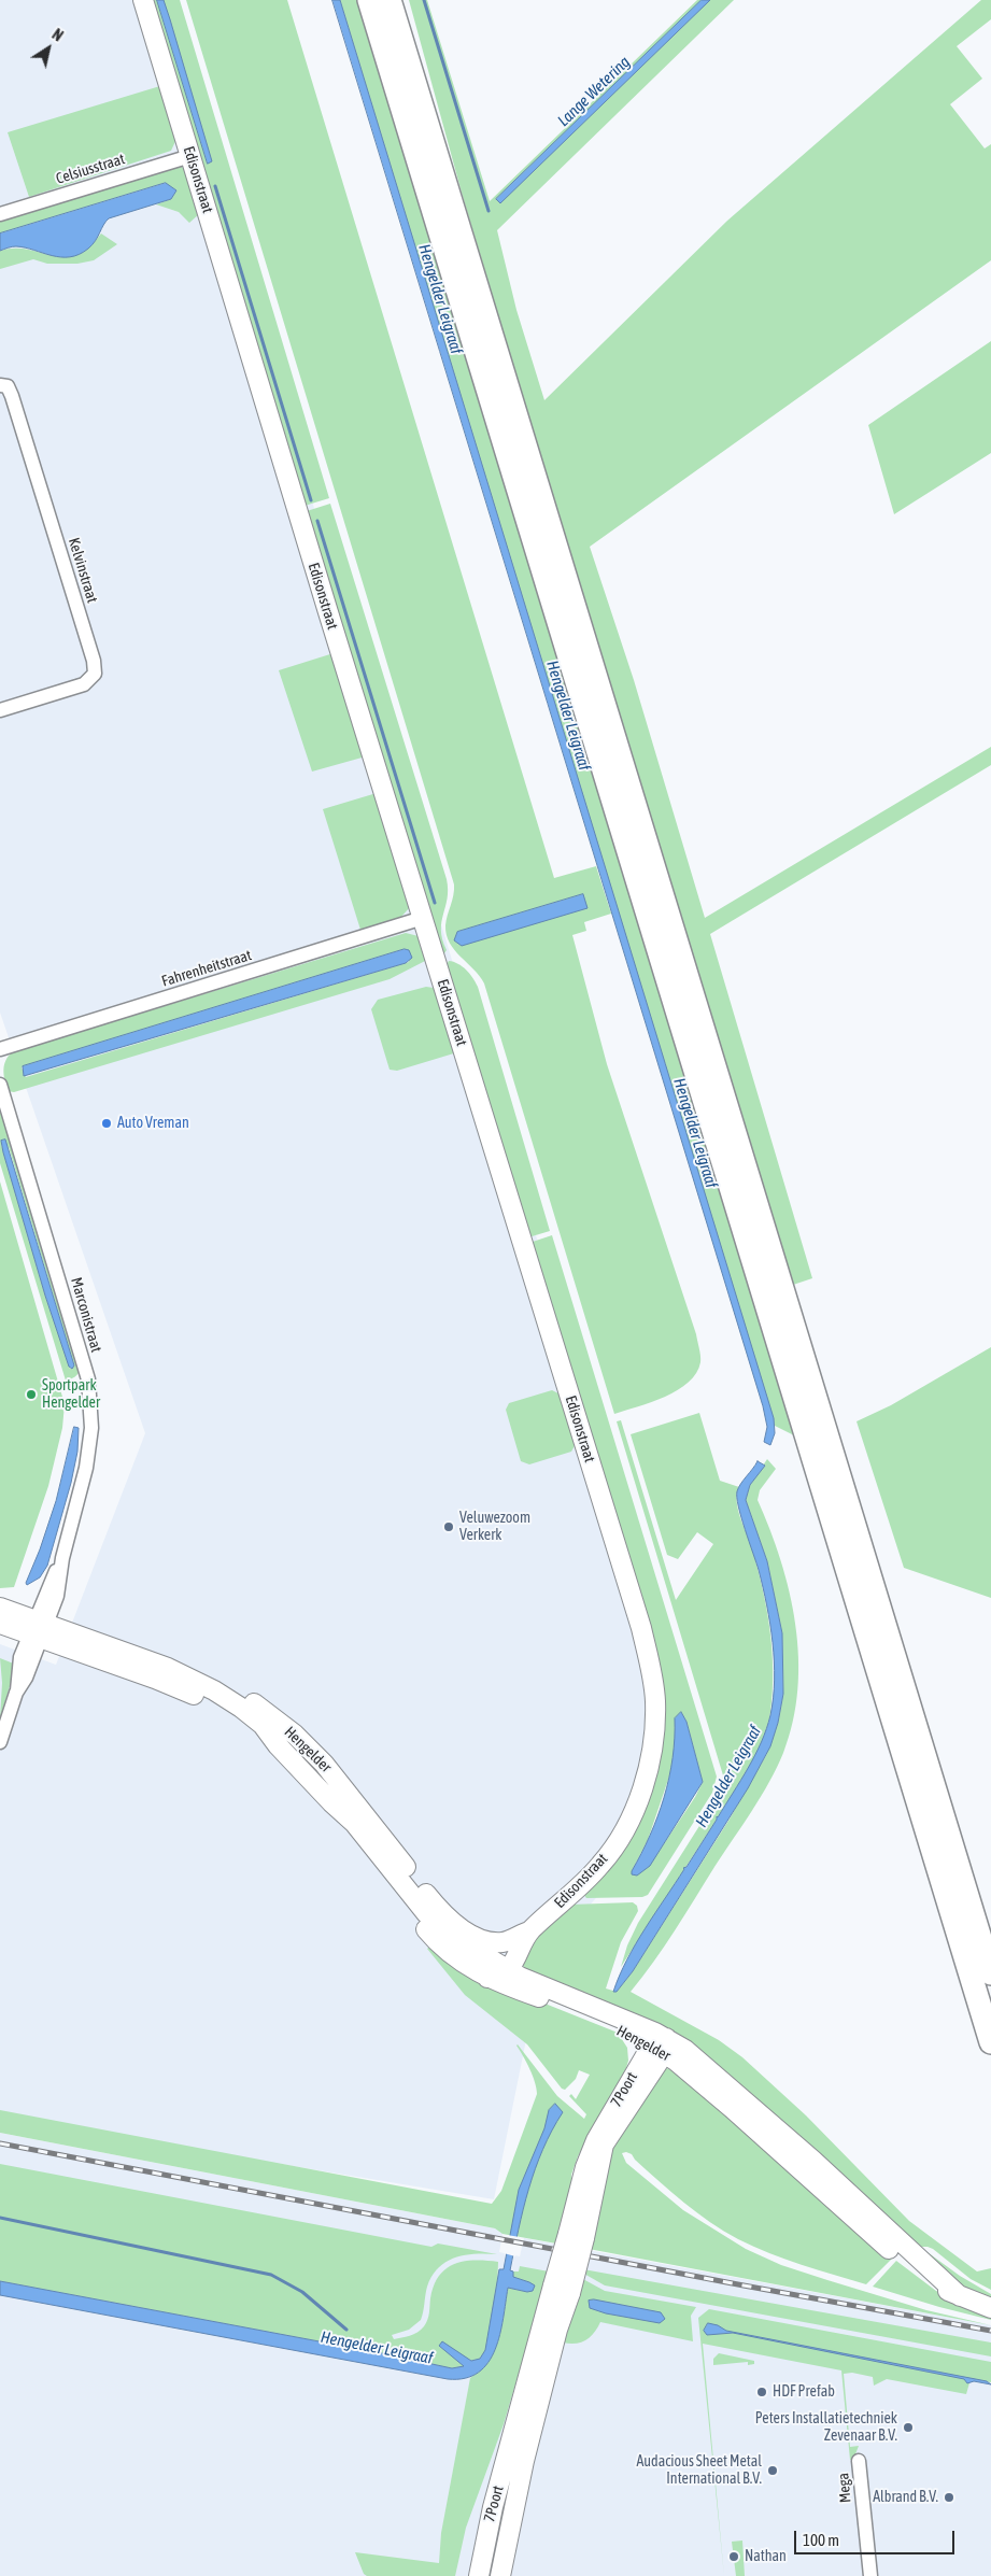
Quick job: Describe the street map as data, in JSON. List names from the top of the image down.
{
  "streets": {
    "street": [
      "Celsiusstraat",
      "Edisonstraat",
      "Kelvinstraat",
      "Fahrenheitstraat",
      "Marconistraat",
      "Hengelder",
      "7Poort",
      "Mega"
    ]
  },
  "crossings": [
    ["Celsiusstraat", "Edisonstraat"],
    ["Edisonstraat", "Fahrenheitstraat"],
    ["Edisonstraat", "Hengelder"],
    ["Marconistraat", "Hengelder"],
    ["Hengelder", "7Poort"]
  ],
  "water": ["Lange Wetering", "Hengelder Leigraaf"],
  "places": [
    "Auto Vreman",
    "Sportpark Hengelder",
    "Veluwezoom Verkerk",
    "HDF Prefab",
    "Peters Installatietechniek Zevenaar B.V.",
    "Audacious Sheet Metal International B.V.",
    "Albrand B.V.",
    "Nathan"
  ],
  "scale_bar": "100 m",
  "north": "top right"
}
